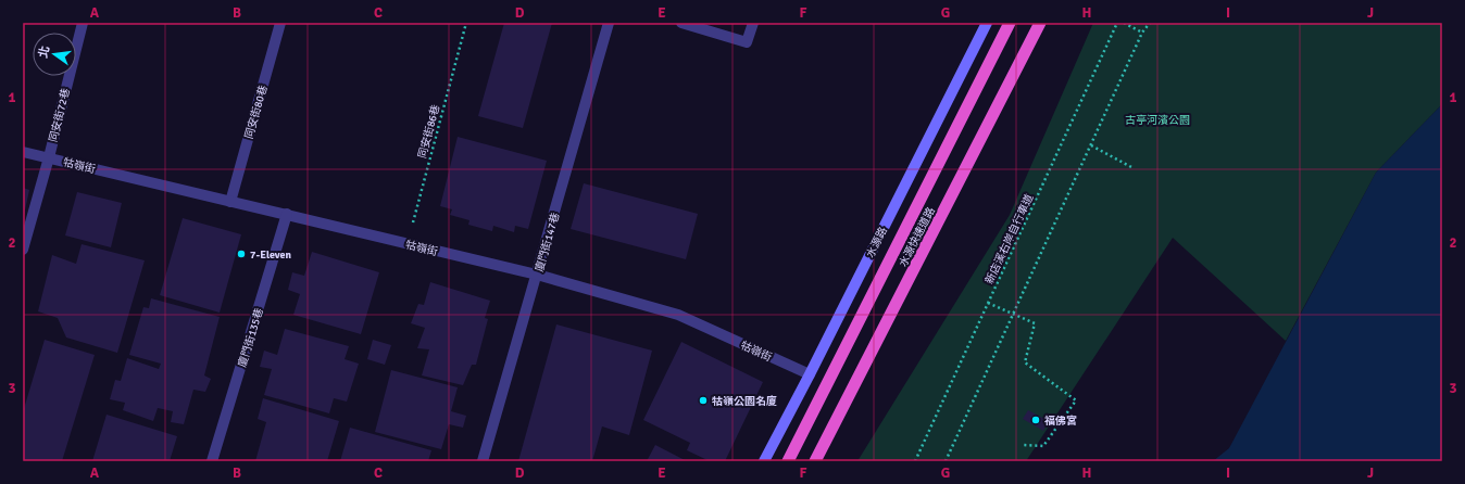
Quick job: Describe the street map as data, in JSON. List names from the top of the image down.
{
  "streets": {
    "highway": ["水源快速道路"],
    "main road": ["水源路"],
    "street": [
      "同安街80巷",
      "同安街72巷",
      "牯嶺街",
      "廈門街147巷",
      "廈門街135巷"
    ],
    "path": ["同安街86巷", "新店溪右岸自行車道"]
  },
  "crossings": [
    ["同安街80巷", "牯嶺街"],
    ["同安街72巷", "牯嶺街"],
    ["同安街86巷", "牯嶺街"],
    ["牯嶺街", "廈門街147巷"],
    ["牯嶺街", "水源路"],
    ["牯嶺街", "廈門街135巷"]
  ],
  "parks": ["古亭河濱公園"],
  "places": ["7-Eleven", "牯嶺公園名廈", "福佛宮"],
  "north": "left",
  "grid": {
    "columns": [
      "A",
      "B",
      "C",
      "D",
      "E",
      "F",
      "G",
      "H",
      "I",
      "J"
    ],
    "rows": ["1", "2", "3"]
  }
}
